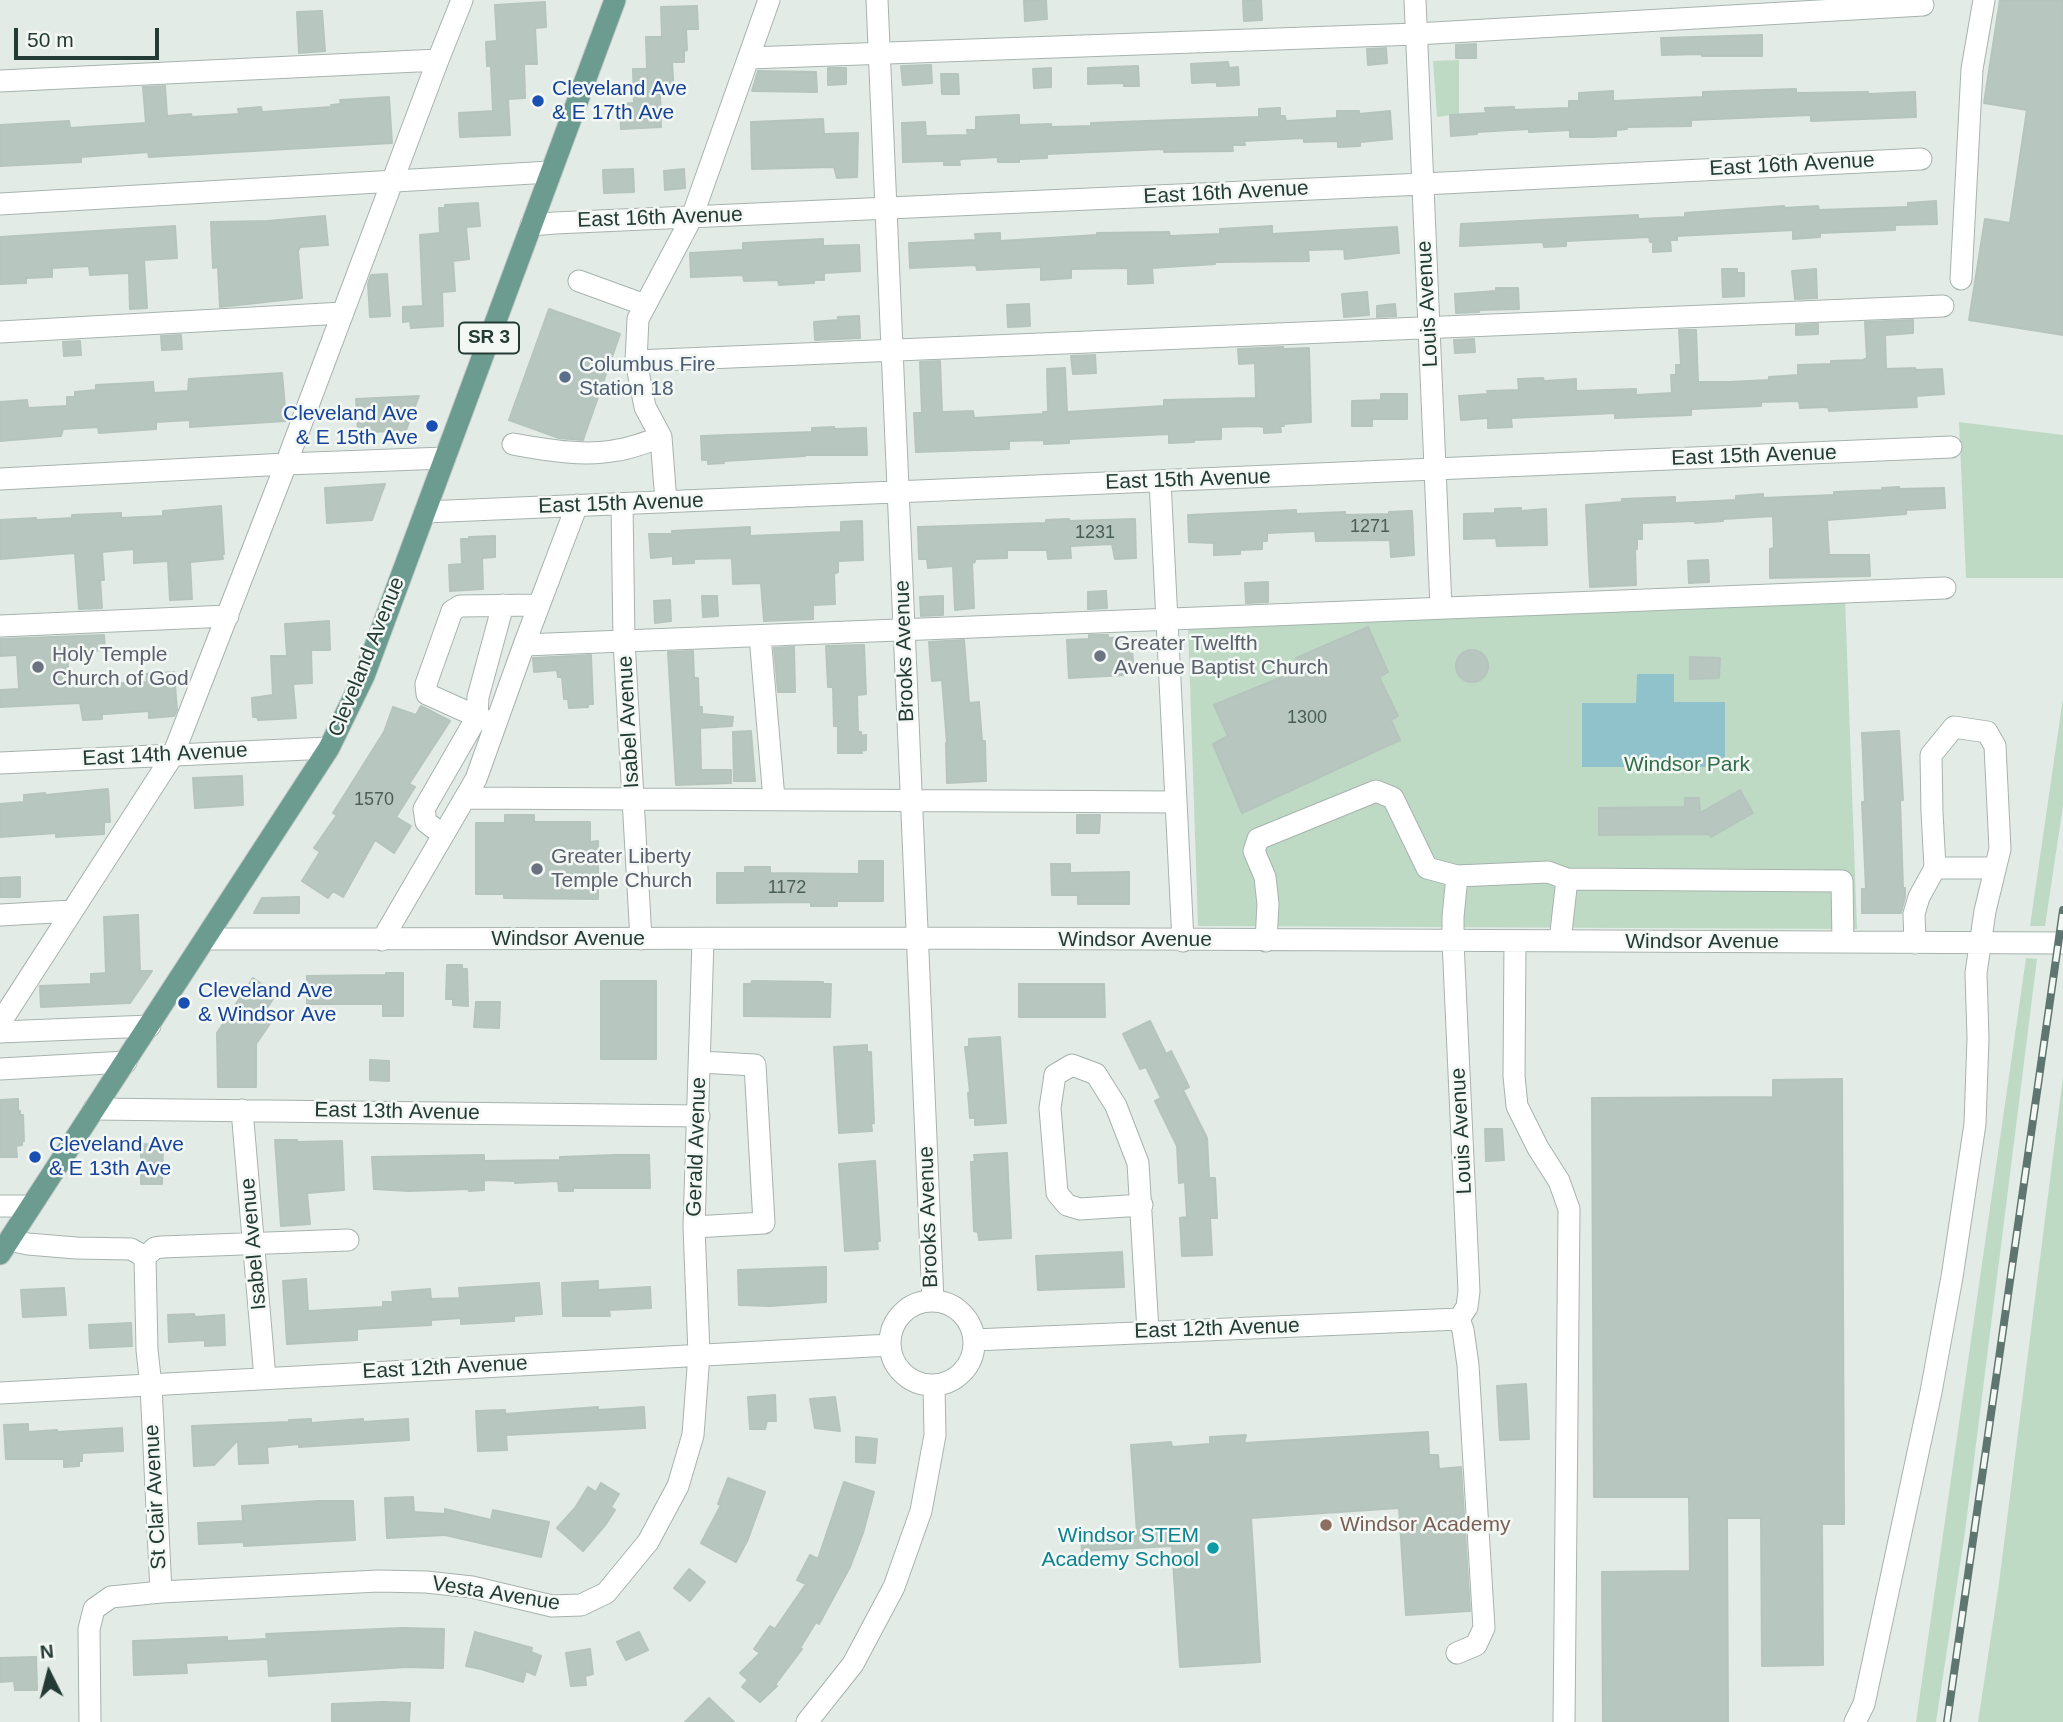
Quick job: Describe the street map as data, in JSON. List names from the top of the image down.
{
  "streets": {
    "main road": ["SR 3", "Cleveland Avenue"],
    "street": [
      "East 16th Avenue",
      "Louis Avenue",
      "East 15th Avenue",
      "Brooks Avenue",
      "Isabel Avenue",
      "East 14th Avenue",
      "Windsor Avenue",
      "East 13th Avenue",
      "Gerald Avenue",
      "East 12th Avenue",
      "St Clair Avenue",
      "Vesta Avenue"
    ]
  },
  "crossings": [
    ["East 16th Avenue", "Louis Avenue"],
    ["East 16th Avenue", "Brooks Avenue"],
    ["East 16th Avenue", "Cleveland Avenue"],
    ["Louis Avenue", "East 15th Avenue"],
    ["Louis Avenue", "Windsor Avenue"],
    ["Louis Avenue", "East 12th Avenue"],
    ["East 15th Avenue", "Brooks Avenue"],
    ["East 15th Avenue", "Cleveland Avenue"],
    ["East 15th Avenue", "Isabel Avenue"],
    ["Brooks Avenue", "Windsor Avenue"],
    ["Brooks Avenue", "East 12th Avenue"],
    ["Cleveland Avenue", "East 14th Avenue"],
    ["Cleveland Avenue", "Windsor Avenue"],
    ["Cleveland Avenue", "East 13th Avenue"],
    ["Isabel Avenue", "Windsor Avenue"],
    ["Isabel Avenue", "East 13th Avenue"],
    ["Isabel Avenue", "East 12th Avenue"],
    ["Windsor Avenue", "Gerald Avenue"],
    ["East 13th Avenue", "Gerald Avenue"],
    ["Gerald Avenue", "East 12th Avenue"],
    ["Gerald Avenue", "Vesta Avenue"],
    ["East 12th Avenue", "St Clair Avenue"],
    ["East 12th Avenue", "Vesta Avenue"],
    ["St Clair Avenue", "Vesta Avenue"]
  ],
  "parks": ["Windsor Park"],
  "places": [
    "Cleveland Ave & E 17th Ave",
    "Columbus Fire Station 18",
    "Cleveland Ave & E 15th Ave",
    "Greater Twelfth Avenue Baptist Church",
    "Holy Temple Church of God",
    "Greater Liberty Temple Church",
    "Cleveland Ave & Windsor Ave",
    "Cleveland Ave & E 13th Ave",
    "Windsor Academy",
    "Windsor STEM Academy School"
  ],
  "house_numbers": [
    "1271",
    "1231",
    "1300",
    "1570",
    "1172"
  ],
  "scale_bar": "50 m",
  "north": "top"
}
